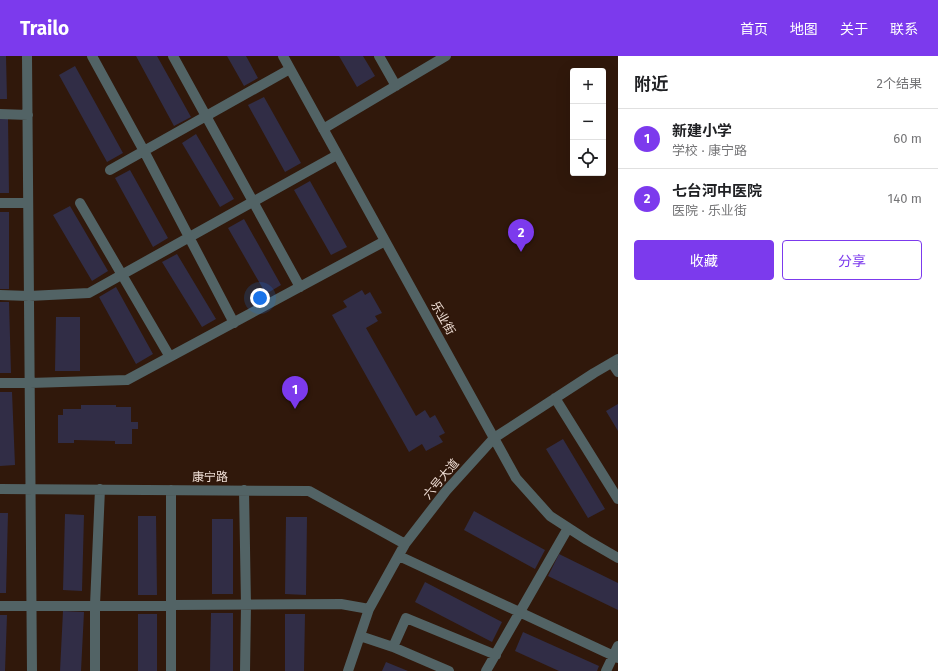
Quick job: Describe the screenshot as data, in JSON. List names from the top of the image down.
{
  "streets": {
    "street": ["乐业街", "康宁路", "六号大道"]
  },
  "crossings": [
    ["乐业街", "六号大道"],
    ["康宁路", "六号大道"]
  ],
  "page": {
    "header": "Trailo",
    "nav": [
      "首页",
      "地图",
      "关于",
      "联系"
    ],
    "heading": ["附近", "2个结果"],
    "map_buttons": ["+", "−"],
    "list": [
      {
        "mark": "1",
        "name": "新建小学",
        "note": "学校 · 康宁路",
        "value": "60 m"
      },
      {
        "mark": "2",
        "name": "七台河中医院",
        "note": "医院 · 乐业街",
        "value": "140 m"
      }
    ],
    "pins": ["2", "1"],
    "buttons": ["收藏", "分享"]
  }
}
